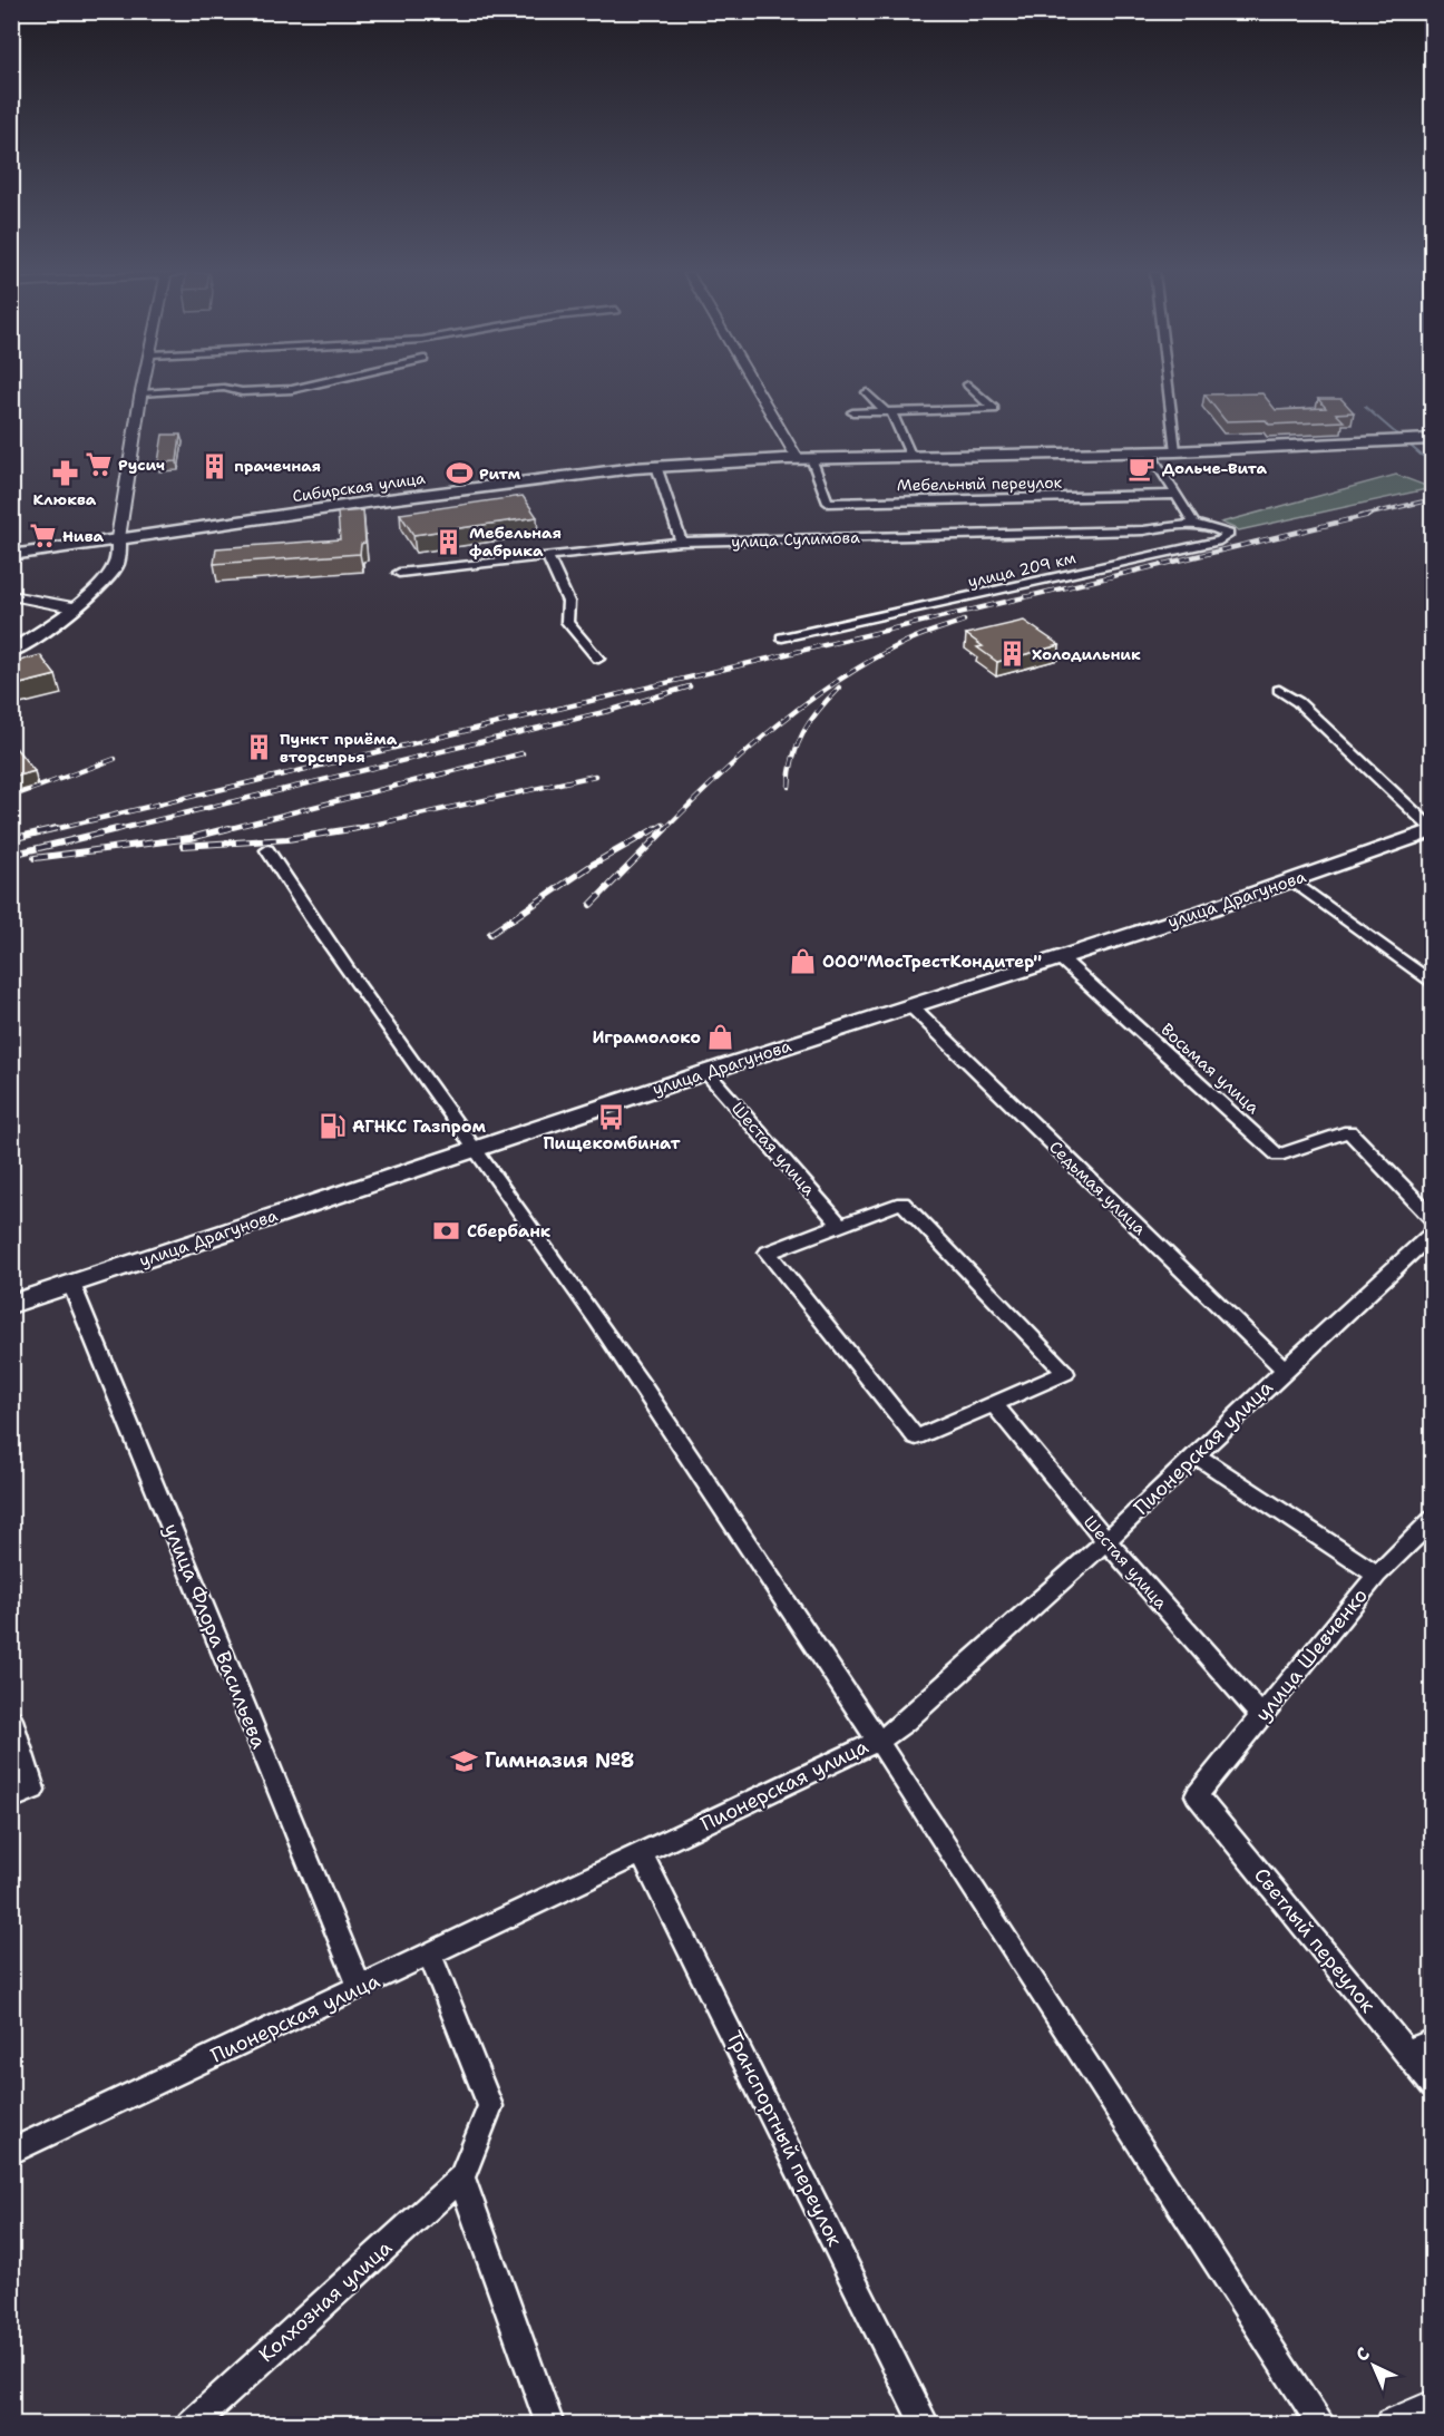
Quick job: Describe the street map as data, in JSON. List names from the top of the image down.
{
  "streets": {
    "main road": ["Сибирская улица", "улица Драгунова"],
    "street": [
      "Мебельный переулок",
      "улица Сулимова",
      "улица 209 км",
      "Восьмая улица",
      "Шестая улица",
      "Седьмая улица",
      "Пионерская улица",
      "улица Флора Васильева",
      "улица Шевченко",
      "Светлый переулок",
      "Транспортный переулок",
      "Колхозная улица"
    ]
  },
  "crossings": [
    ["Мебельный переулок", "Сибирская улица"],
    ["улица Сулимова", "улица 209 км"],
    ["улица Драгунова", "Восьмая улица"],
    ["улица Драгунова", "Шестая улица"],
    ["улица Драгунова", "Седьмая улица"],
    ["улица Драгунова", "улица Флора Васильева"],
    ["Шестая улица", "Пионерская улица"],
    ["Шестая улица", "улица Шевченко"],
    ["Седьмая улица", "Пионерская улица"],
    ["Пионерская улица", "улица Флора Васильева"],
    ["Пионерская улица", "Транспортный переулок"],
    ["улица Шевченко", "Светлый переулок"]
  ],
  "places": {
    "supermarket": ["Русич", "Нива"],
    "building": [
      "прачечная",
      "Мебельная фабрика",
      "Холодильник",
      "Пункт приёма вторсырья"
    ],
    "cafe": ["Дольче-Вита"],
    "pharmacy": ["Клюква"],
    "sports": ["Ритм"],
    "shop": ["ООО\"МосТрестКондитер\"", "Играмолоко"],
    "bus stop": ["Пищекомбинат"],
    "fuel station": ["АГНКС Газпром"],
    "bank": ["Сбербанк"],
    "school or university": ["Гимназия №8"]
  },
  "north": "top left"
}
